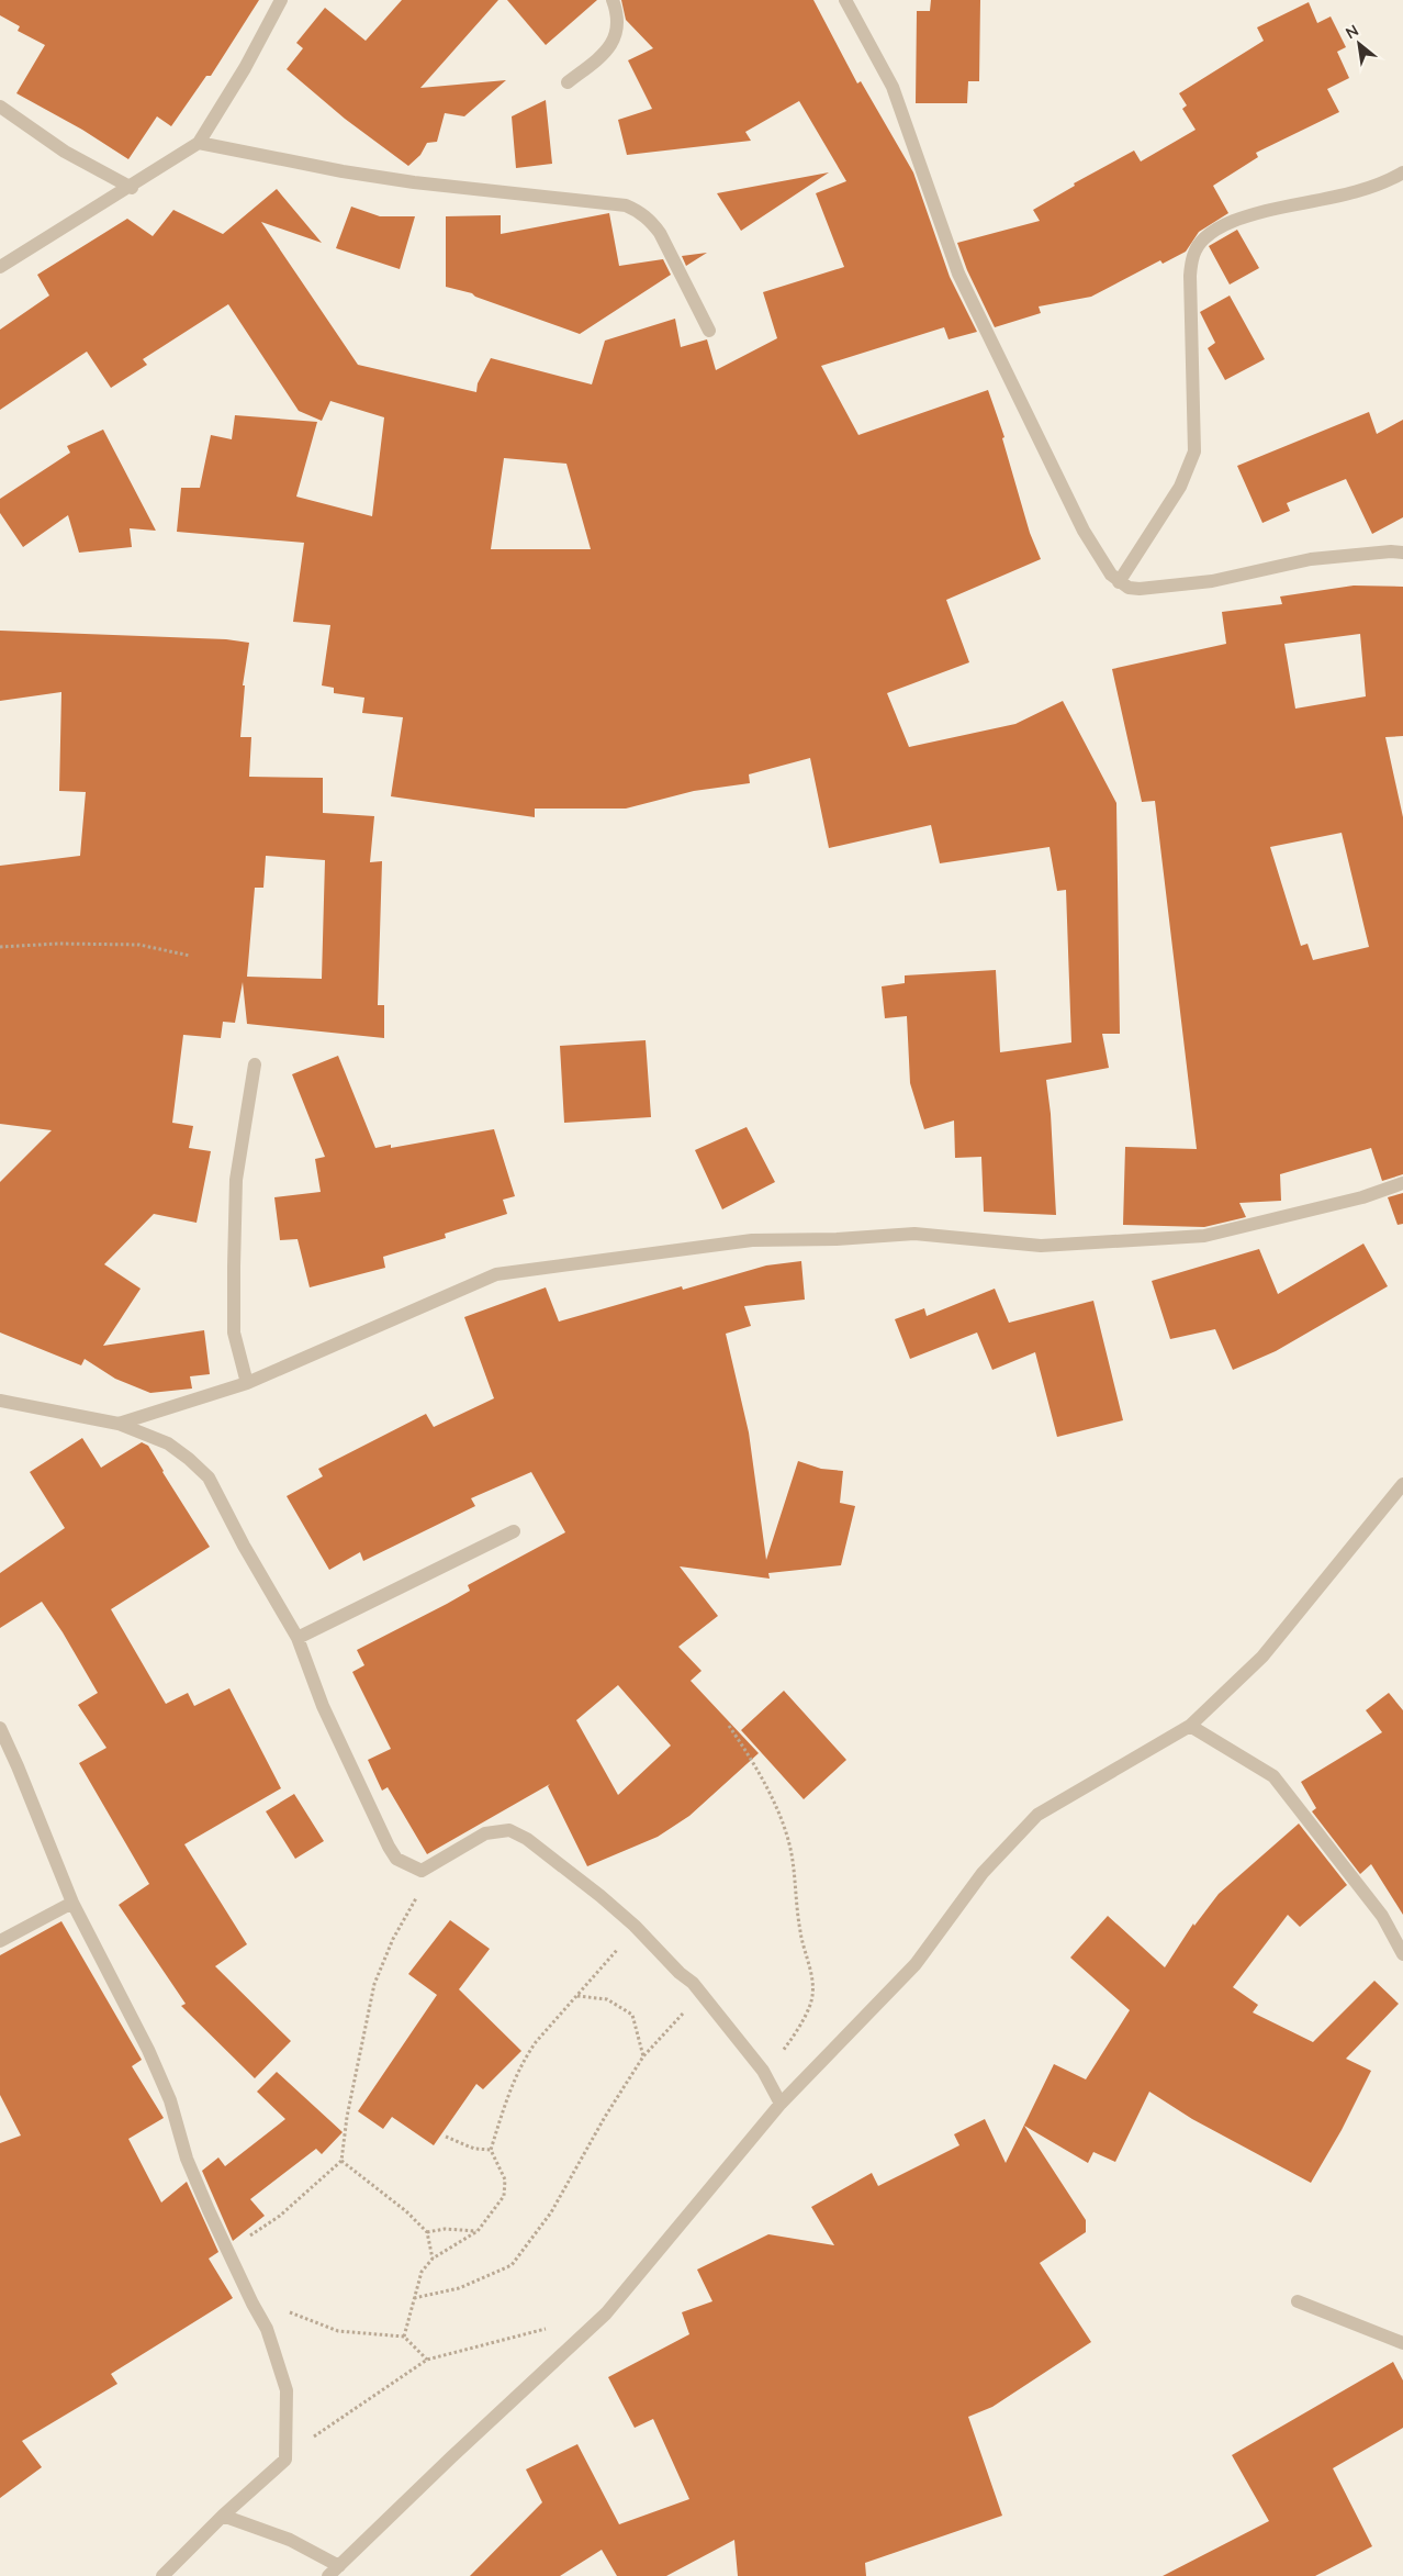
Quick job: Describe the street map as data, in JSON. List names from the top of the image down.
{
  "north": "top left"
}
